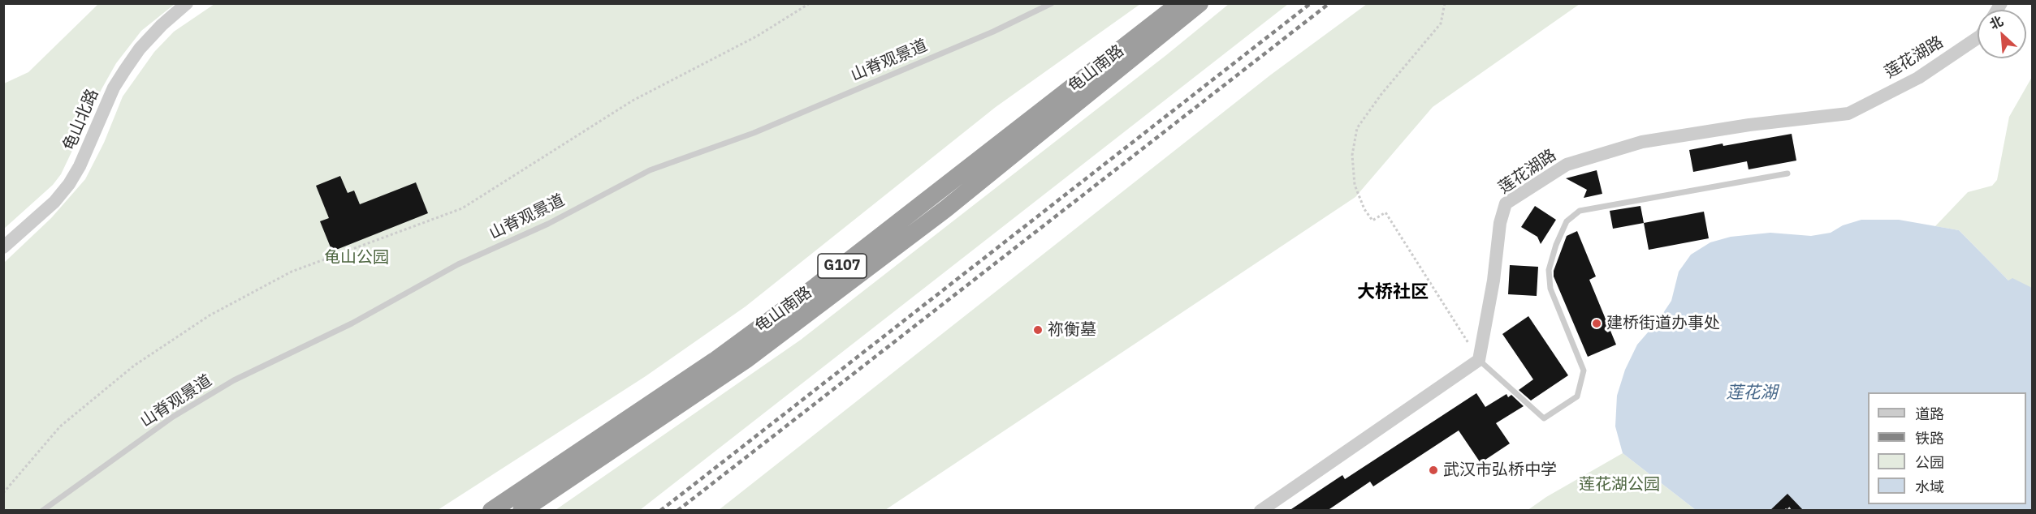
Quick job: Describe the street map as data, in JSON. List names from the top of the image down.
{
  "streets": {
    "highway": ["龟山南路", "G107"],
    "street": ["莲花湖路", "龟山北路"],
    "lane": ["山脊观景道"]
  },
  "districts": ["大桥社区"],
  "water": ["莲花湖"],
  "parks": ["龟山公园", "莲花湖公园"],
  "places": ["建桥街道办事处", "祢衡墓", "武汉市弘桥中学"],
  "legend": [
    "道路",
    "铁路",
    "公园",
    "水域"
  ],
  "north": "top left"
}
